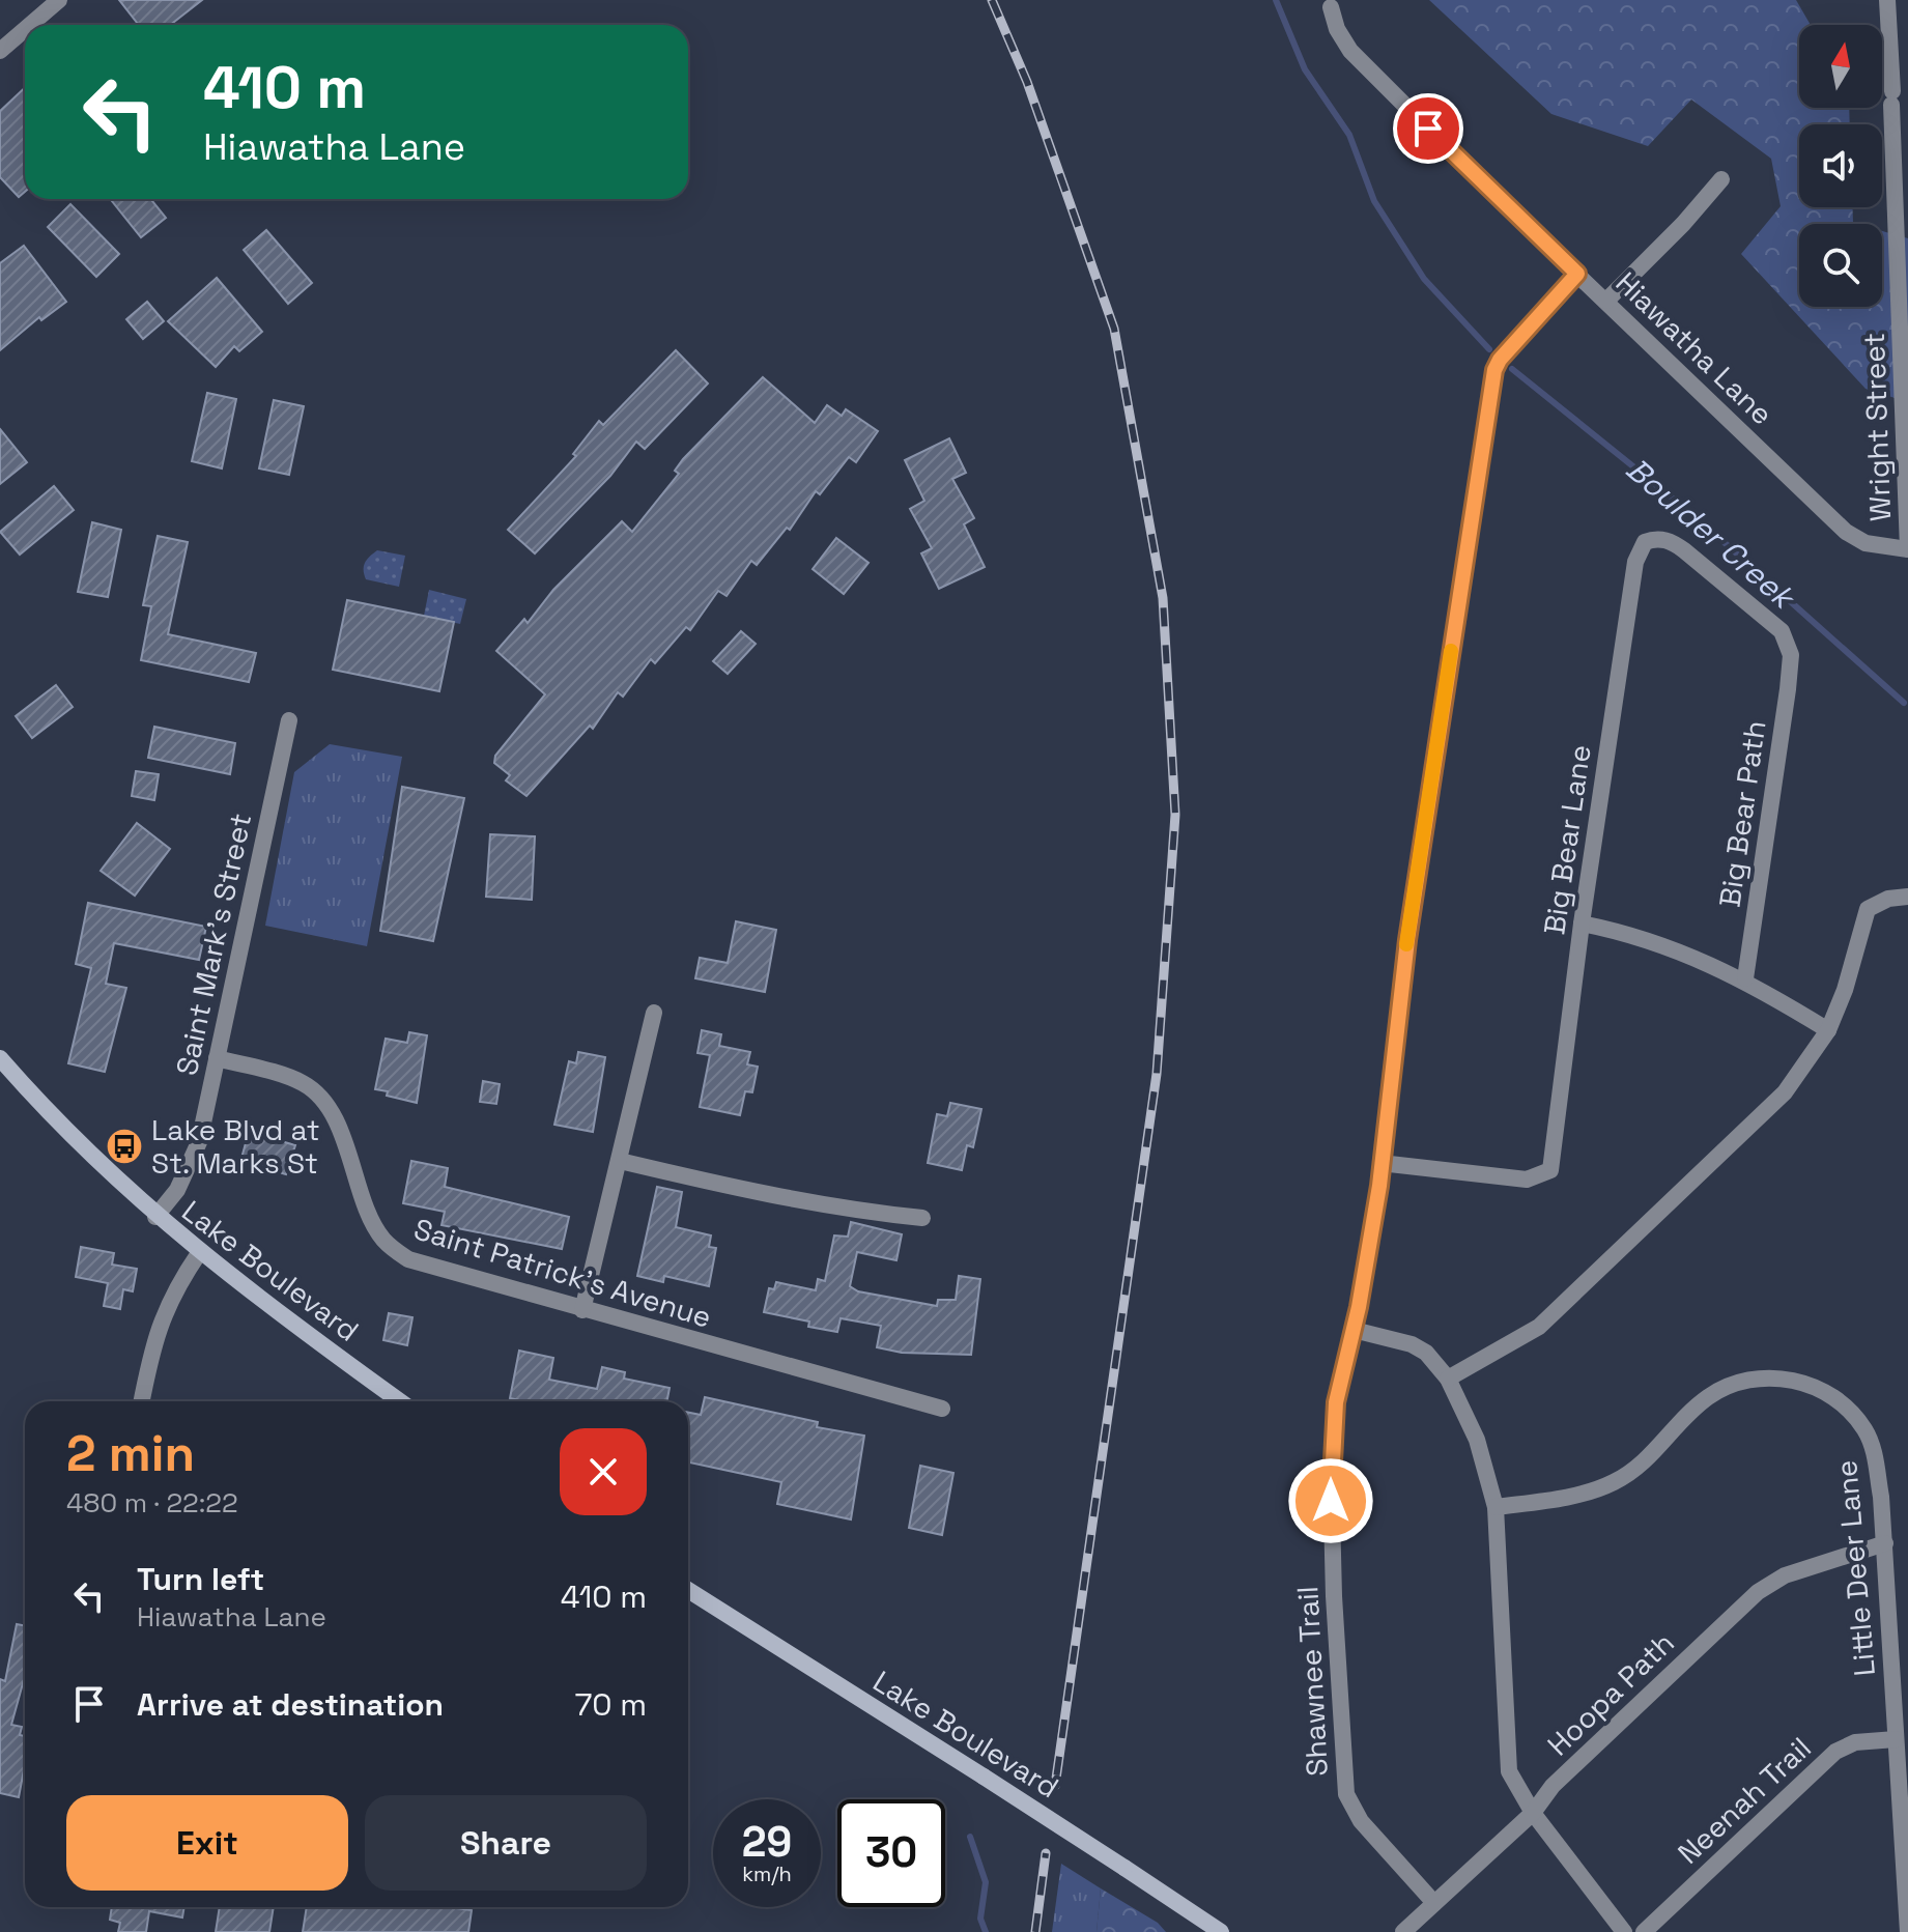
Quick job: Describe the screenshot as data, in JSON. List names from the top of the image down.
{
  "streets": {
    "main road": ["Lake Boulevard"],
    "street": [
      "Hiawatha Lane",
      "Wright Street",
      "Big Bear Path",
      "Big Bear Lane",
      "Saint Mark's Street",
      "Saint Patrick's Avenue",
      "Little Deer Lane",
      "Shawnee Trail",
      "Hoopa Path",
      "Neenah Trail"
    ]
  },
  "crossings": [
    ["Hiawatha Lane", "Wright Street"],
    ["Hiawatha Lane", "Shawnee Trail"],
    ["Big Bear Path", "Big Bear Lane"],
    ["Big Bear Lane", "Shawnee Trail"],
    ["Saint Mark's Street", "Lake Boulevard"],
    ["Saint Mark's Street", "Saint Patrick's Avenue"],
    ["Little Deer Lane", "Hoopa Path"],
    ["Little Deer Lane", "Neenah Trail"],
    ["Shawnee Trail", "Hoopa Path"]
  ],
  "water": ["Boulder Creek"],
  "places": {
    "bus stop": ["Lake Blvd at St. Marks St"]
  },
  "north": "top",
  "page": {
    "turn": ["410 m", "Hiawatha Lane"],
    "heading": ["2 min", "480 m · 22:22"],
    "list": [
      {
        "name": "Turn left",
        "note": "Hiawatha Lane",
        "value": "410 m"
      },
      {
        "name": "Arrive at destination",
        "value": "70 m"
      }
    ],
    "buttons": ["Exit", "Share"],
    "speed": "29 km/h",
    "limit": "30"
  }
}
